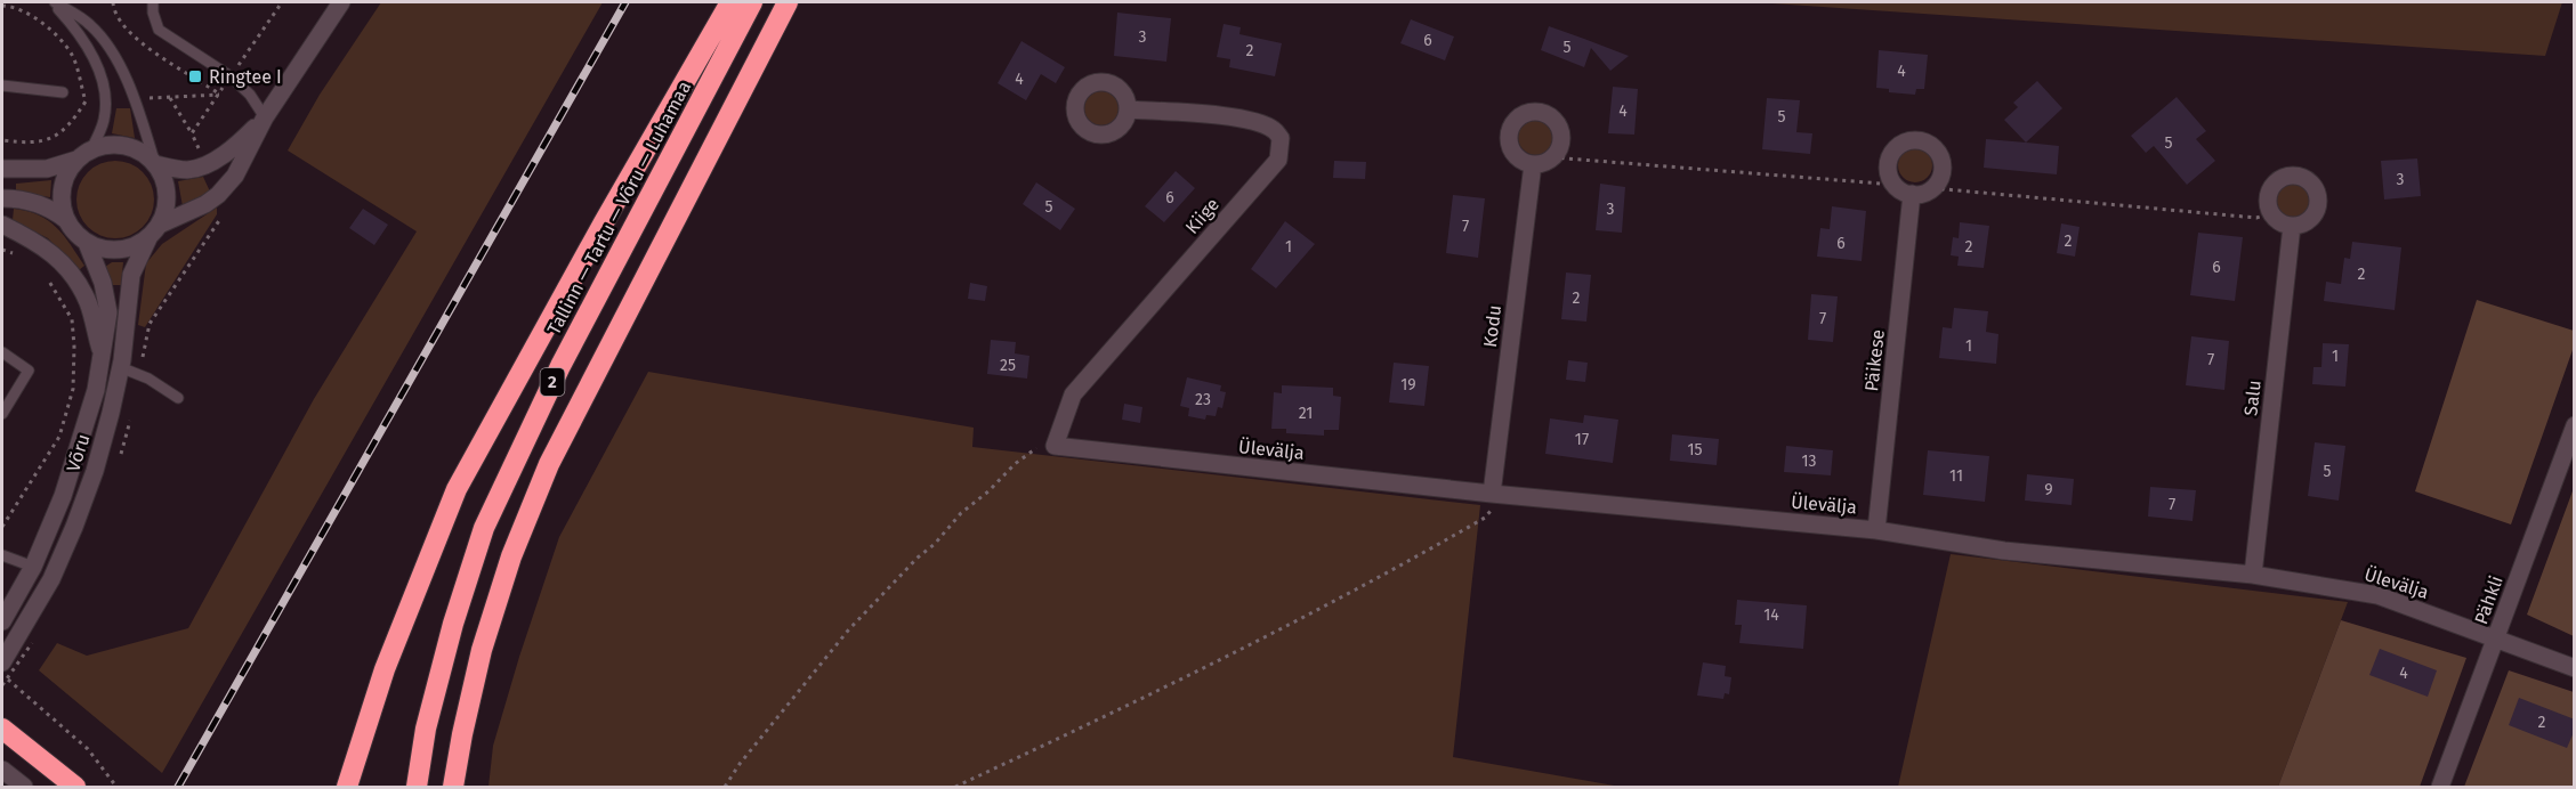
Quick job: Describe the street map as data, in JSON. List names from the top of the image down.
{
  "streets": {
    "highway": ["Tallinn — Tartu — Võru — Luhamaa", "2"],
    "street": [
      "Kiige",
      "Kodu",
      "Päikese",
      "Salu",
      "Ülevälja",
      "Võru",
      "Pähkli"
    ]
  },
  "crossings": [
    ["Kiige", "Ülevälja"],
    ["Kodu", "Ülevälja"],
    ["Päikese", "Ülevälja"],
    ["Salu", "Ülevälja"],
    ["Ülevälja", "Pähkli"]
  ],
  "places": {
    "transit": ["Ringtee I"]
  },
  "house_numbers": [
    "3",
    "6",
    "5",
    "2",
    "4",
    "4",
    "4",
    "5",
    "5",
    "3",
    "6",
    "5",
    "3",
    "7",
    "2",
    "6",
    "1",
    "2",
    "6",
    "2",
    "2",
    "7",
    "1",
    "1",
    "7",
    "25",
    "19",
    "23",
    "21",
    "17",
    "15",
    "13",
    "5",
    "11",
    "9",
    "7",
    "14",
    "4",
    "2"
  ]
}
